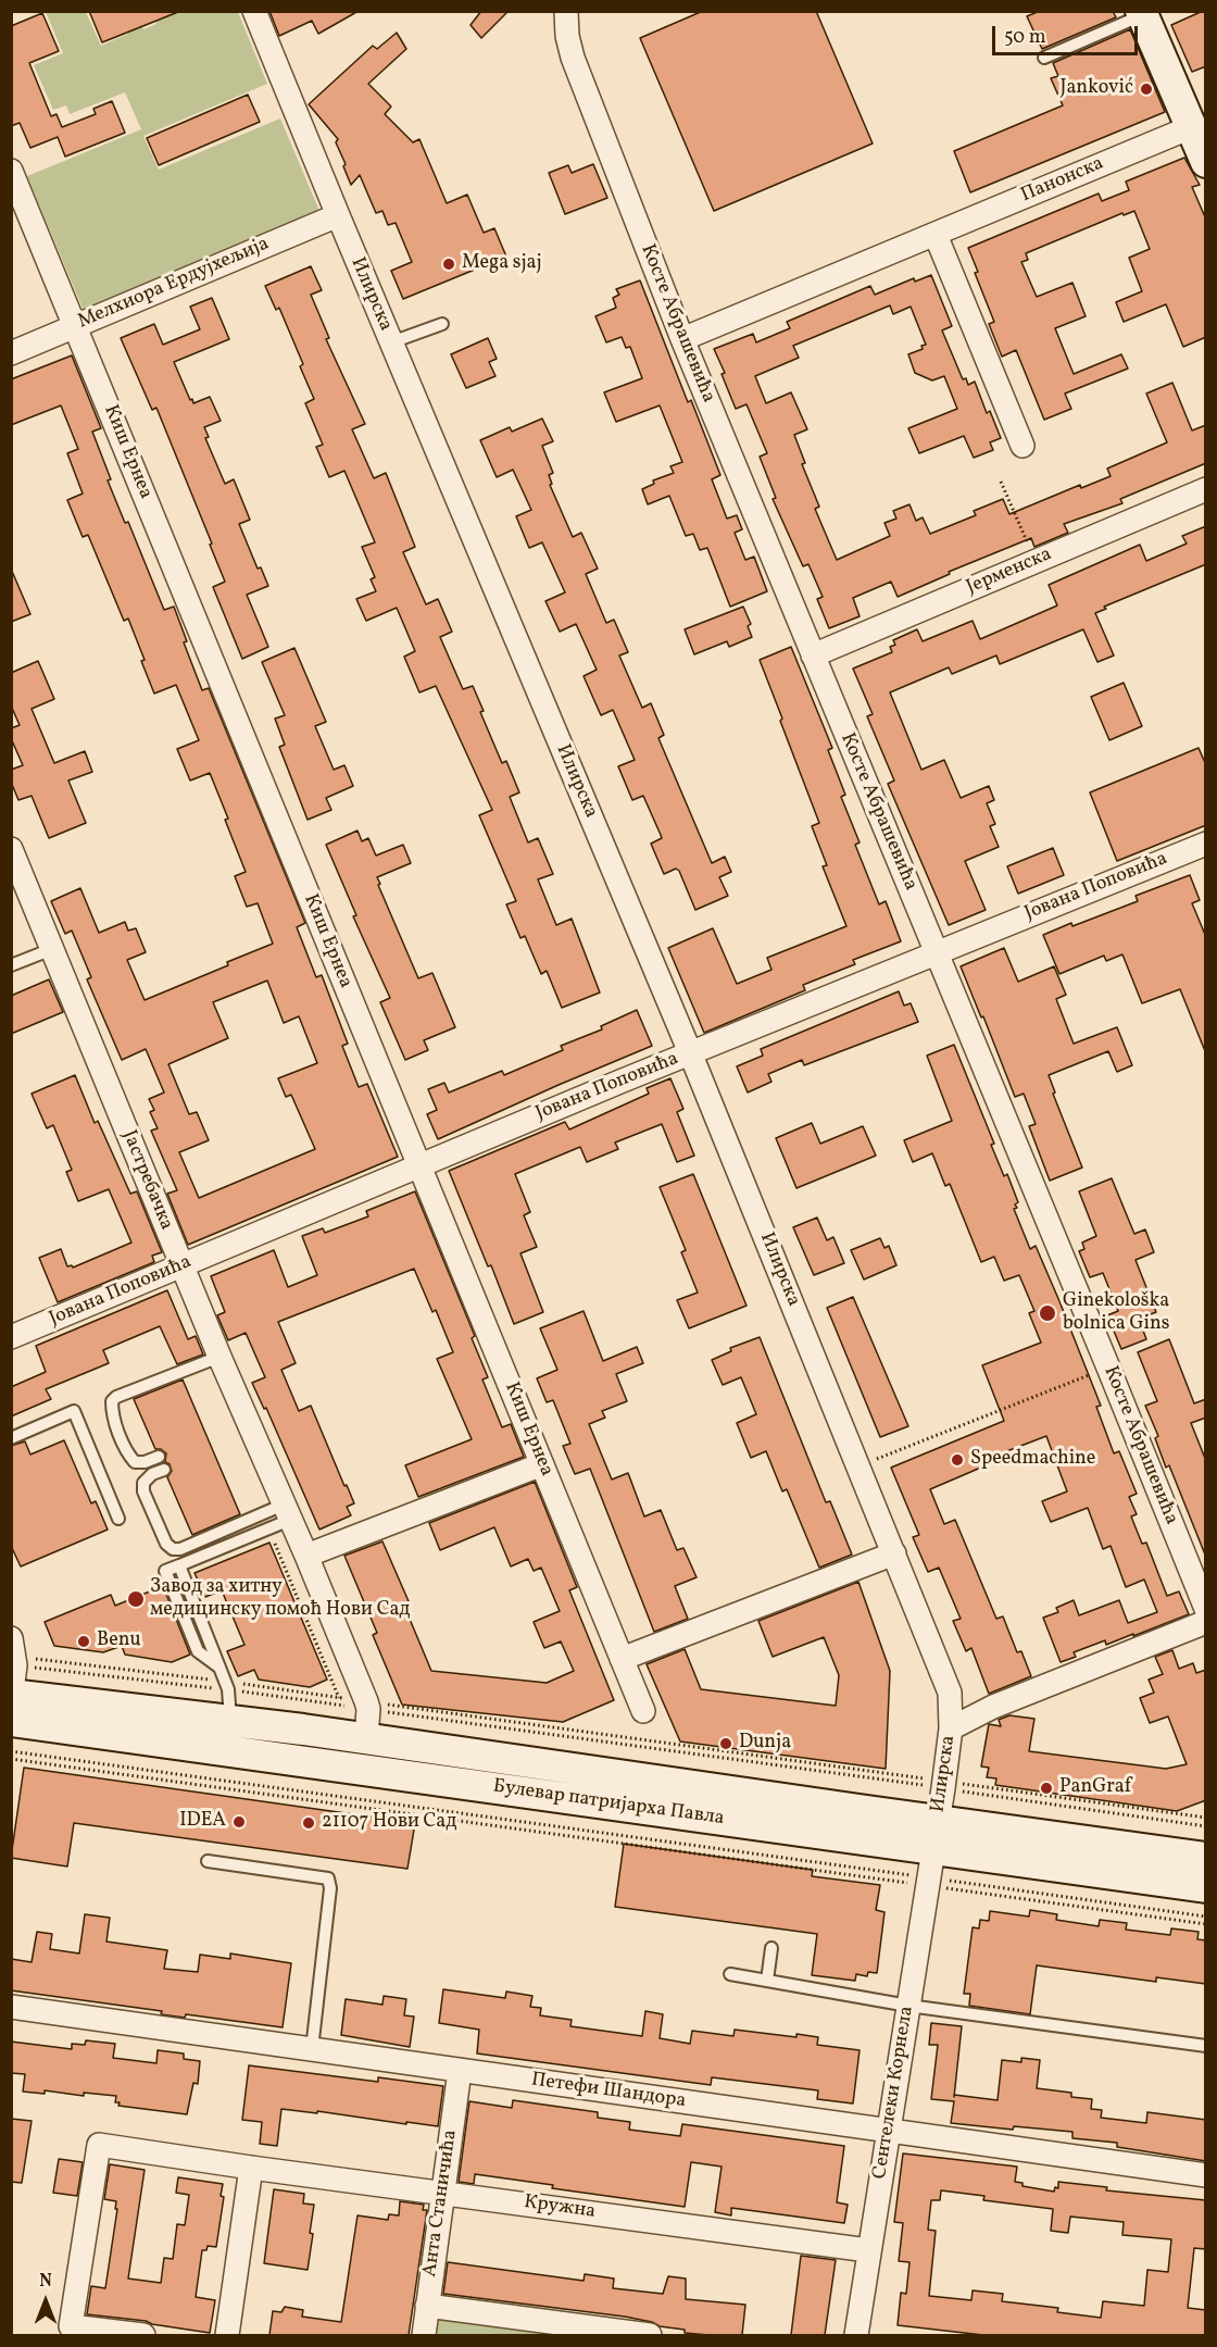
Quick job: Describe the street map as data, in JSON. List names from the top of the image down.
{
  "streets": {
    "main road": ["Булевар патријарха Павла"],
    "street": [
      "Панонска",
      "Мелхиора Ердујхељија",
      "Илирска",
      "Косте Абрашевића",
      "Киш Ернеа",
      "Јерменска",
      "Јована Поповића",
      "Јастребачка",
      "Петефи Шандора",
      "Сентелеки Корнела",
      "Анта Станичића",
      "Кружна"
    ]
  },
  "crossings": [
    ["Панонска", "Косте Абрашевића"],
    ["Мелхиора Ердујхељија", "Илирска"],
    ["Мелхиора Ердујхељија", "Киш Ернеа"],
    ["Илирска", "Јована Поповића"],
    ["Илирска", "Булевар патријарха Павла"],
    ["Илирска", "Сентелеки Корнела"],
    ["Косте Абрашевића", "Јерменска"],
    ["Косте Абрашевића", "Јована Поповића"],
    ["Киш Ернеа", "Јована Поповића"],
    ["Јована Поповића", "Јастребачка"],
    ["Јастребачка", "Булевар патријарха Павла"],
    ["Булевар патријарха Павла", "Сентелеки Корнела"],
    ["Петефи Шандора", "Сентелеки Корнела"],
    ["Петефи Шандора", "Анта Станичића"],
    ["Сентелеки Корнела", "Кружна"],
    ["Анта Станичића", "Кружна"]
  ],
  "places": [
    "Janković",
    "Mega sjaj",
    "Ginekološka bolnica Gins",
    "Speedmachine",
    "Завод за хитну медицинску помоћ Нови Сад",
    "Benu",
    "Dunja",
    "PanGraf",
    "IDEA",
    "21107 Нови Сад"
  ],
  "scale_bar": "50 m",
  "north": "top"
}
